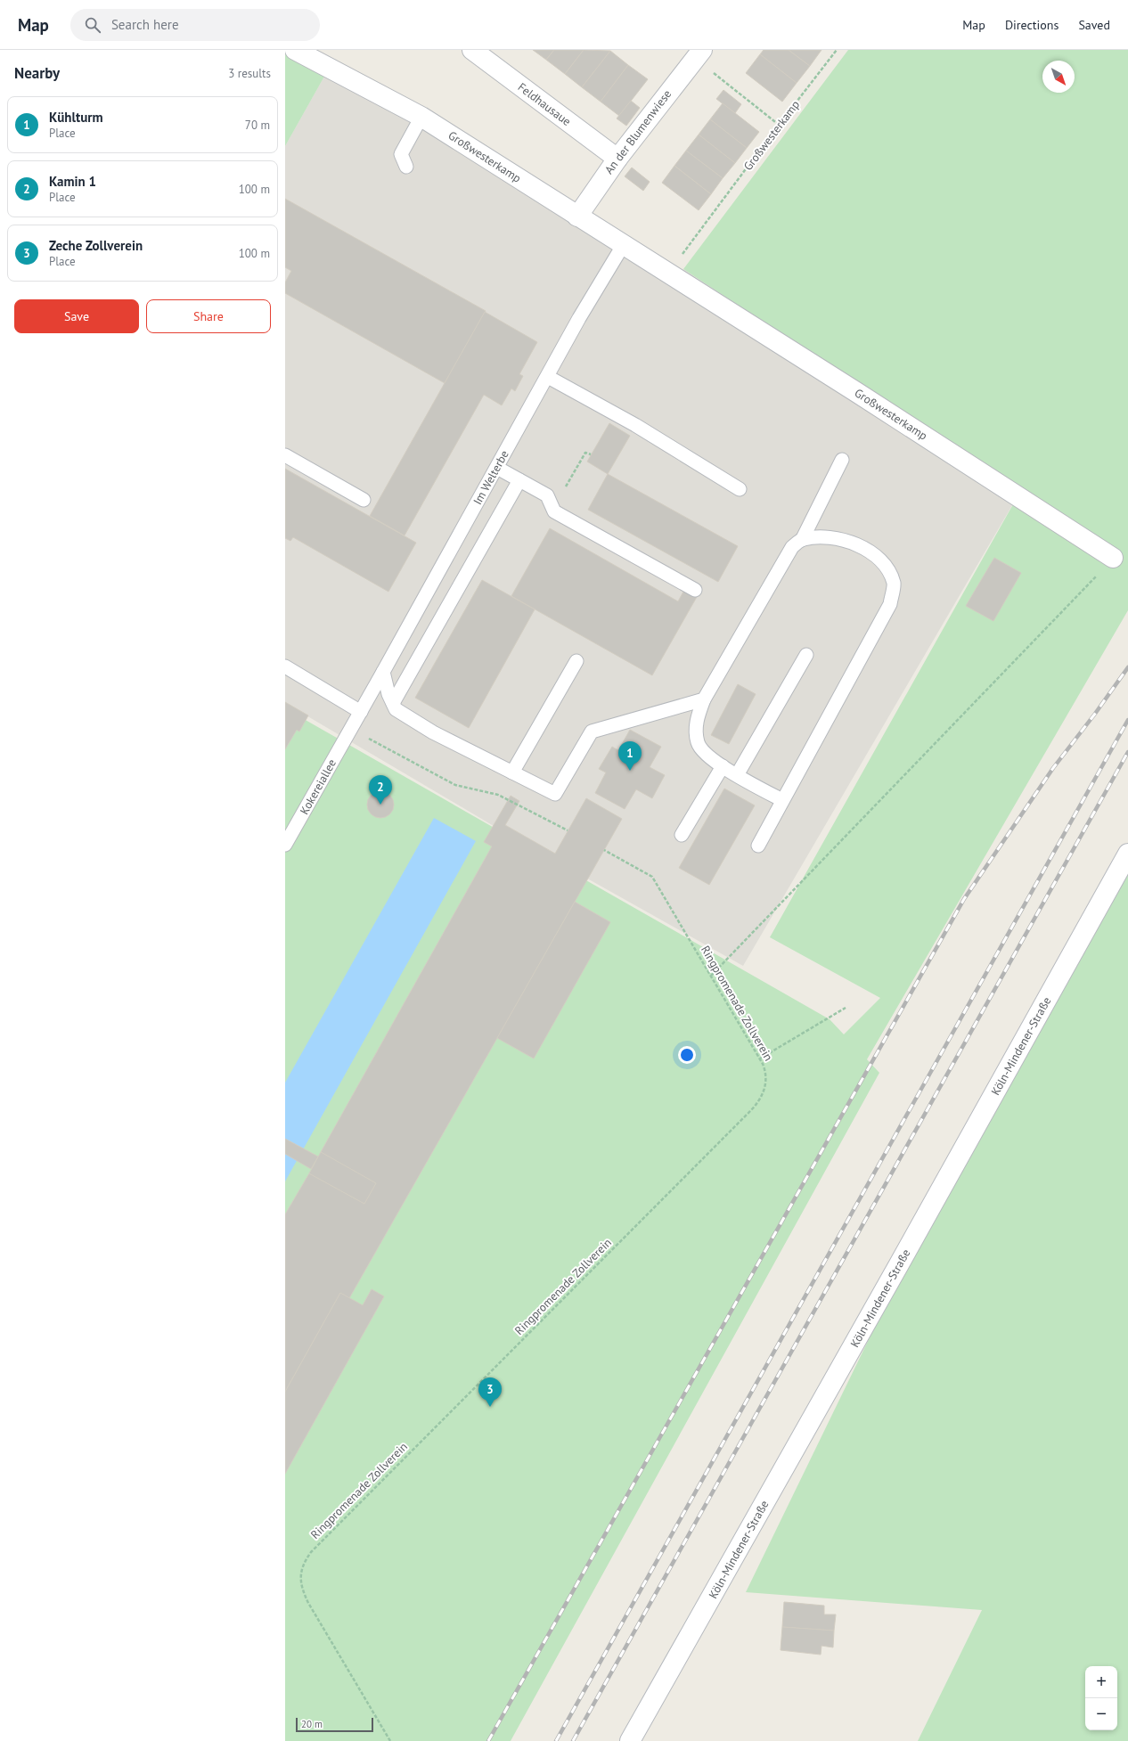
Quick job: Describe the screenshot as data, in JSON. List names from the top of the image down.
{
  "streets": {
    "street": [
      "Feldhausaue",
      "An der Blumenwiese",
      "Großwesterkamp",
      "Köln-Mindener-Straße"
    ],
    "lane": ["Im Welterbe", "Kokereiallee"],
    "path": ["Ringpromenade Zollverein"]
  },
  "crossings": [
    ["Feldhausaue", "An der Blumenwiese"],
    ["An der Blumenwiese", "Großwesterkamp"],
    ["Großwesterkamp", "Im Welterbe"],
    ["Im Welterbe", "Kokereiallee"]
  ],
  "scale_bar": "20 m",
  "north": "bottom right",
  "page": {
    "header": "Map",
    "search": "Search here",
    "nav": ["Map", "Directions", "Saved"],
    "heading": ["Nearby", "3 results"],
    "list": [
      {
        "mark": "1",
        "name": "Kühlturm",
        "note": "Place",
        "value": "70 m"
      },
      {
        "mark": "2",
        "name": "Kamin 1",
        "note": "Place",
        "value": "100 m"
      },
      {
        "mark": "3",
        "name": "Zeche Zollverein",
        "note": "Place",
        "value": "100 m"
      }
    ],
    "buttons": ["Save", "Share"],
    "pins": ["1", "2", "3"],
    "map_buttons": ["+", "−"],
    "scale": "20 m"
  }
}
